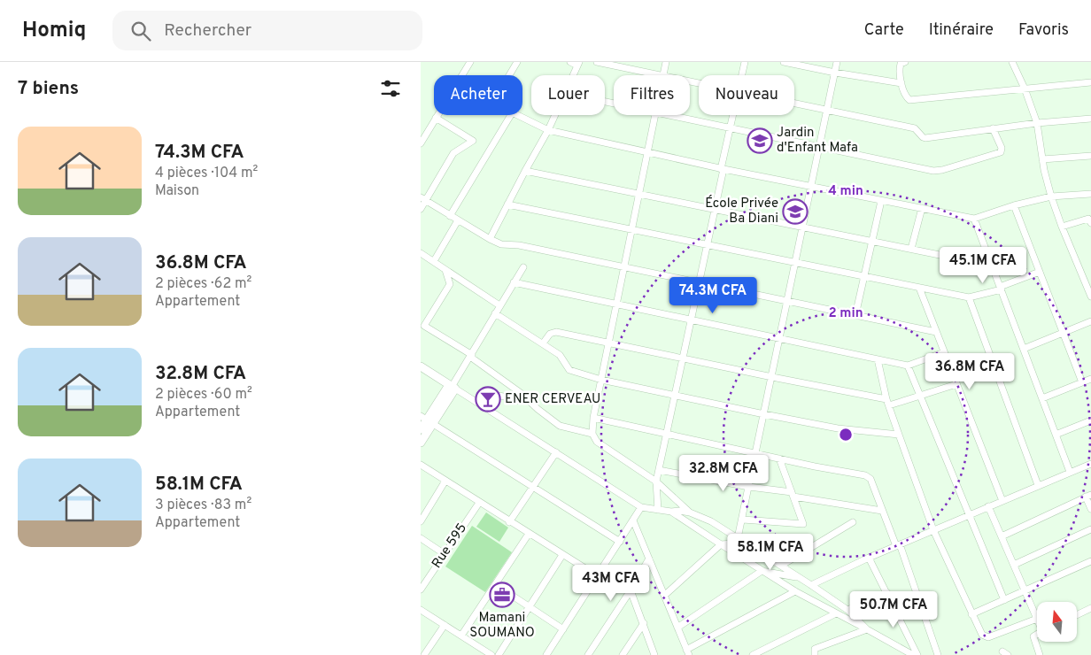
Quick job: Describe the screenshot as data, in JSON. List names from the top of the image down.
{
  "streets": {
    "street": ["Rue 595"]
  },
  "places": {
    "school or university": ["Jardin d'Enfant Mafa", "École Privée Ba Diani"],
    "bar": ["ENER CERVEAU"],
    "office": ["Mamani SOUMANO"]
  },
  "north": "top",
  "page": {
    "header": "Homiq",
    "search": "Rechercher",
    "nav": ["Carte", "Itinéraire", "Favoris"],
    "heading": "7 biens",
    "chip": [
      "Acheter",
      "Louer",
      "Filtres",
      "Nouveau"
    ],
    "list": [
      {
        "name": "74.3M CFA",
        "note": "4 pièces · 104 m² · Maison"
      },
      {
        "name": "36.8M CFA",
        "note": "2 pièces · 62 m² · Appartement"
      },
      {
        "name": "32.8M CFA",
        "note": "2 pièces · 60 m² · Appartement"
      },
      {
        "name": "58.1M CFA",
        "note": "3 pièces · 83 m² · Appartement"
      }
    ],
    "price": [
      "45.1M CFA",
      "74.3M CFA",
      "36.8M CFA",
      "32.8M CFA",
      "58.1M CFA",
      "43M CFA",
      "50.7M CFA"
    ]
  },
  "rings": ["4 min", "2 min"]
}
